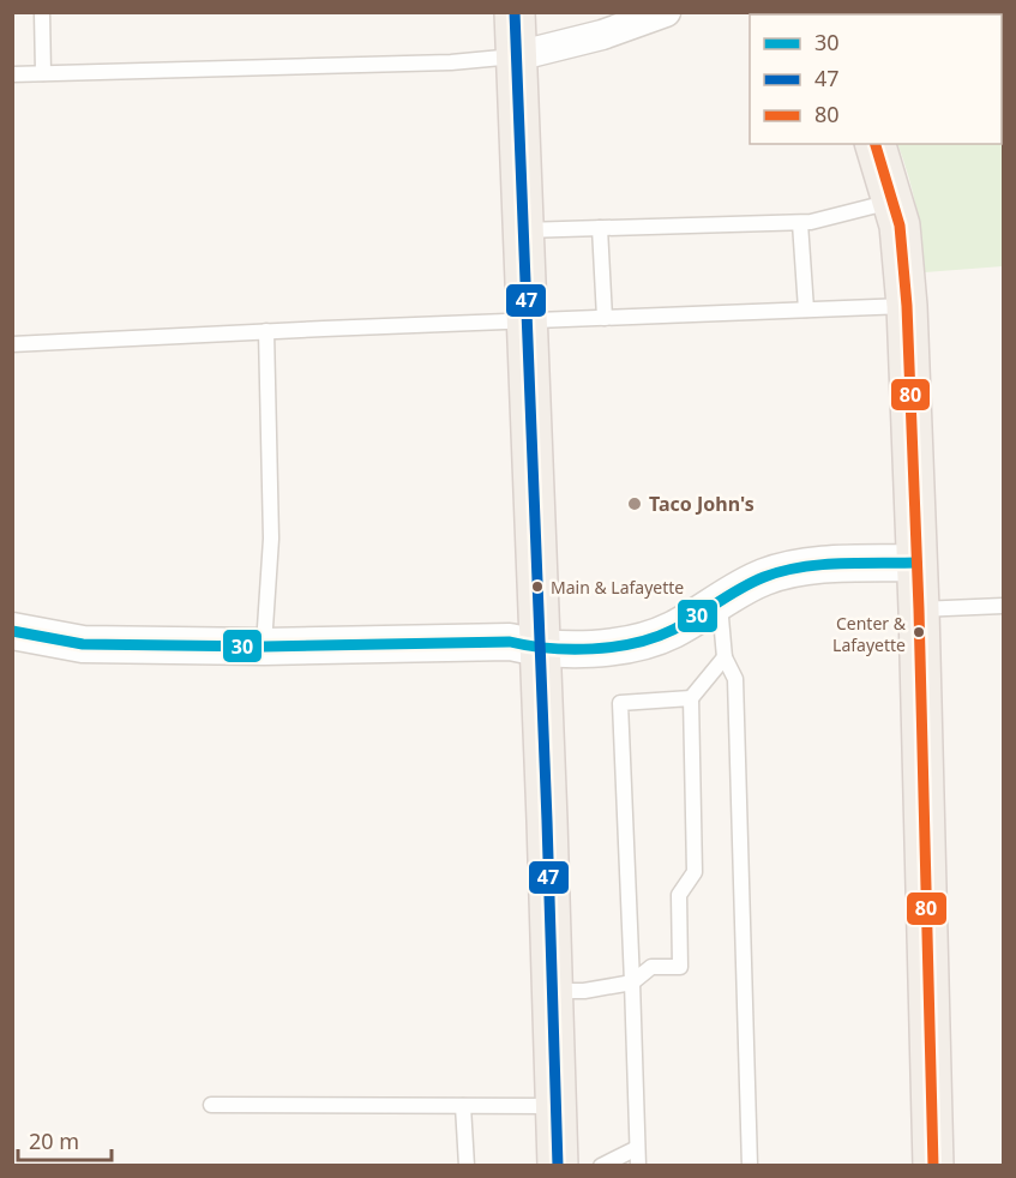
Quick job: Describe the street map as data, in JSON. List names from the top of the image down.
{
  "places": ["Taco John's", "Main & Lafayette", "Center & Lafayette"],
  "lines": ["transit line 47", "transit line 80", "transit line 30"],
  "legend": ["30", "47", "80"],
  "scale_bar": "20 m"
}
